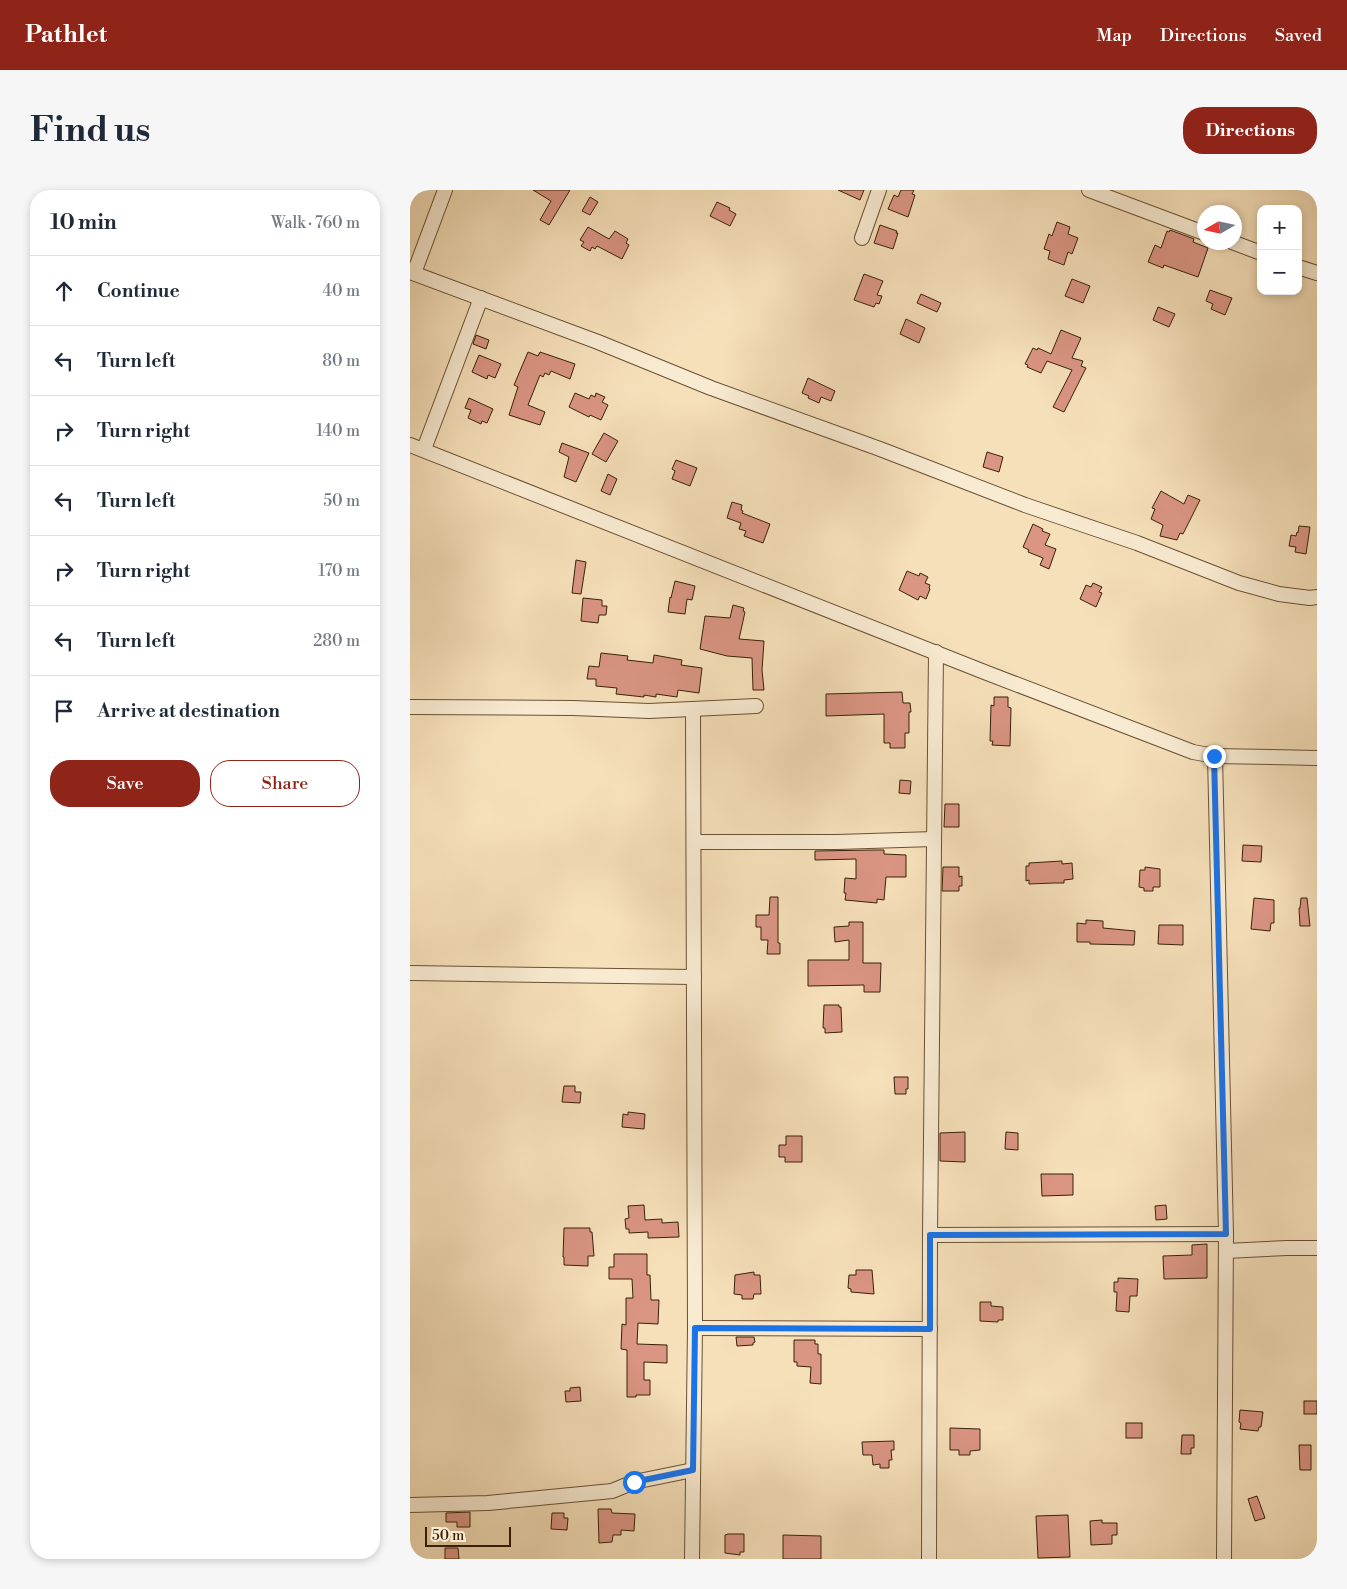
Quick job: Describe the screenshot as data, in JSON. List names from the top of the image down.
{
  "scale_bar": "50 m",
  "north": "left",
  "page": {
    "header": "Pathlet",
    "nav": ["Map", "Directions", "Saved"],
    "buttons": [
      "Directions",
      ["Save", "Share"]
    ],
    "title": "Find us",
    "heading": ["10 min", "Walk · 760 m"],
    "map_buttons": ["+", "−"],
    "list": [
      ["Continue", "40 m"],
      ["Turn left", "80 m"],
      ["Turn right", "140 m"],
      ["Turn left", "50 m"],
      ["Turn right", "170 m"],
      ["Turn left", "280 m"],
      "Arrive at destination"
    ],
    "scale": "50 m"
  }
}
